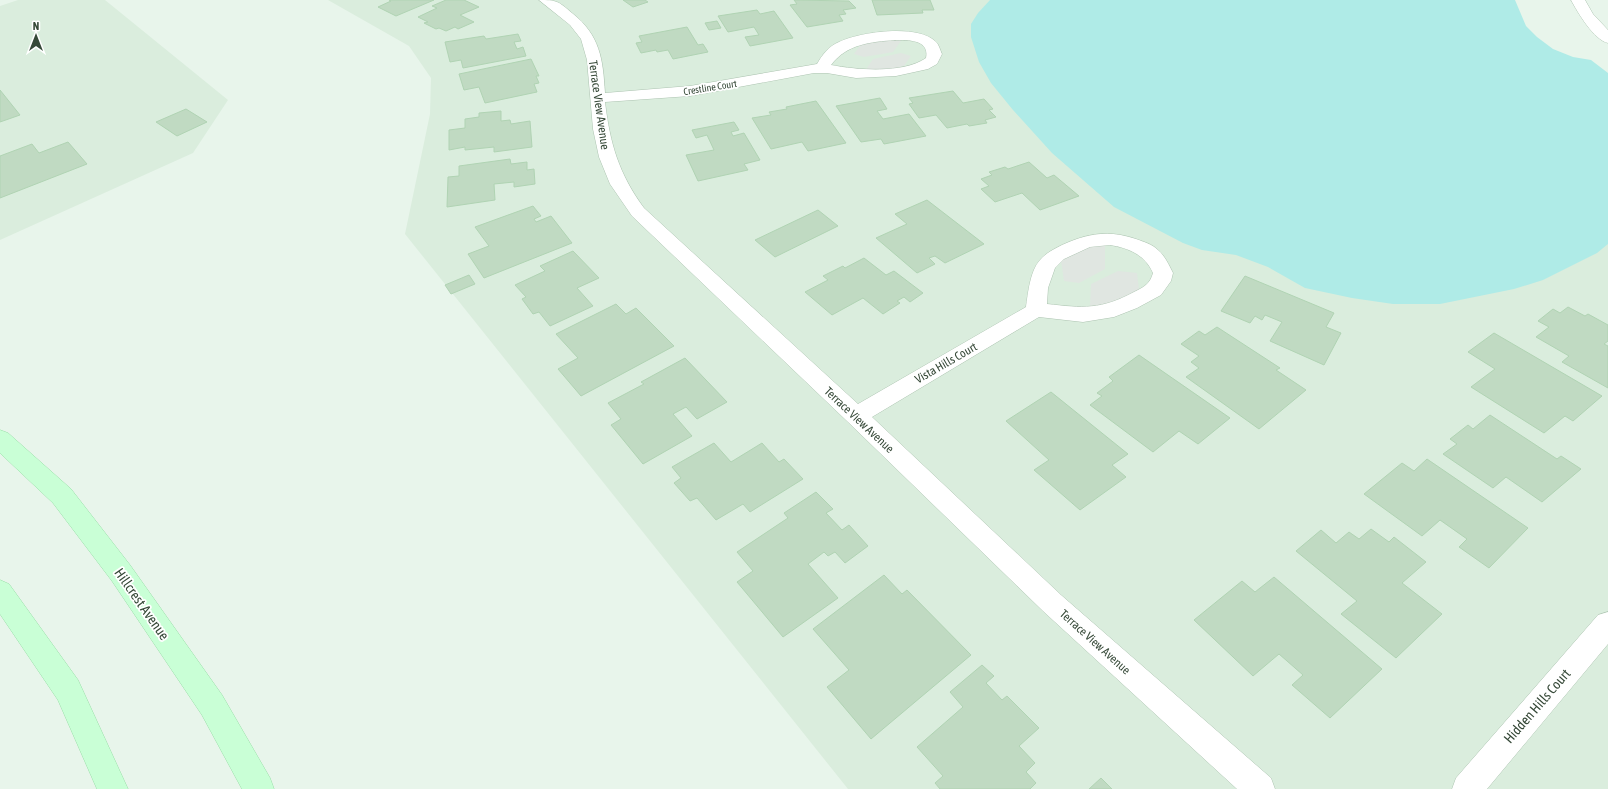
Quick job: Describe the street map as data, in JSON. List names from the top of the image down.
{
  "streets": {
    "main road": ["Hillcrest Avenue"],
    "street": [
      "Crestline Court",
      "Terrace View Avenue",
      "Vista Hills Court",
      "Hidden Hills Court"
    ]
  },
  "crossings": [
    ["Crestline Court", "Terrace View Avenue"],
    ["Terrace View Avenue", "Vista Hills Court"]
  ],
  "north": "top"
}
